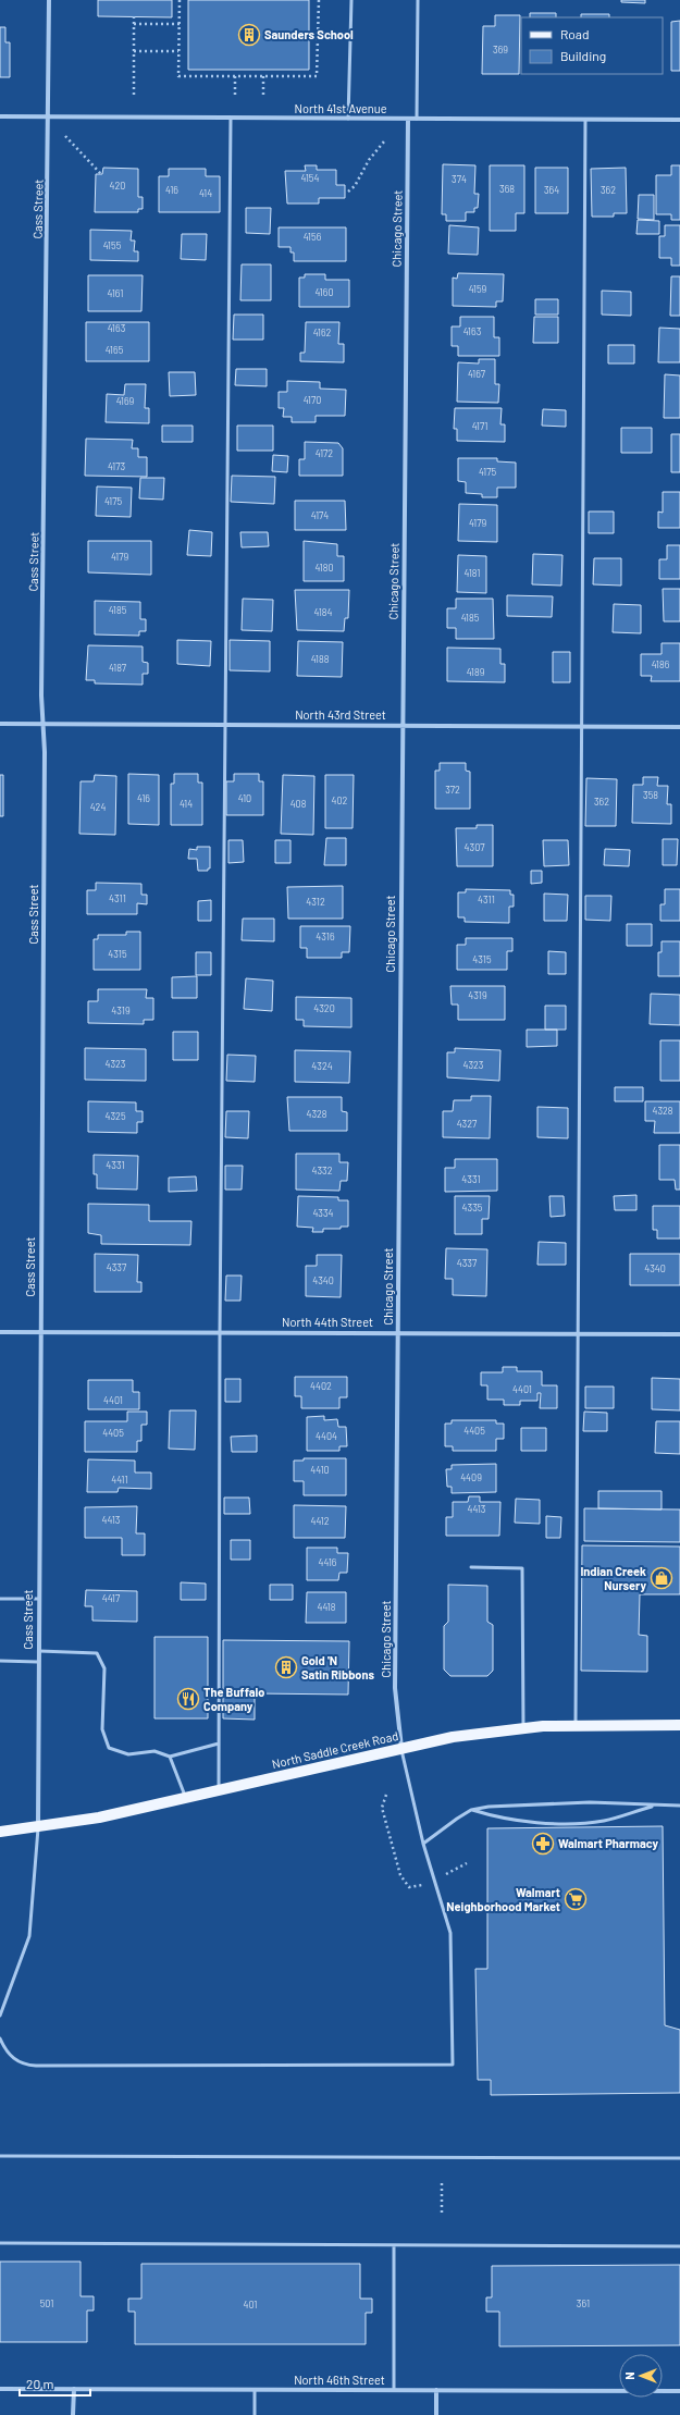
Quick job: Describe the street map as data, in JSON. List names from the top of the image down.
{
  "streets": {
    "main road": ["North Saddle Creek Road"],
    "street": [
      "North 41st Avenue",
      "Cass Street",
      "Chicago Street",
      "North 43rd Street",
      "North 44th Street",
      "North 46th Street"
    ]
  },
  "crossings": [
    ["North 41st Avenue", "Cass Street"],
    ["North 41st Avenue", "Chicago Street"],
    ["Cass Street", "North 43rd Street"],
    ["Cass Street", "North 44th Street"],
    ["Cass Street", "North Saddle Creek Road"],
    ["Chicago Street", "North 43rd Street"],
    ["Chicago Street", "North 44th Street"],
    ["Chicago Street", "North Saddle Creek Road"]
  ],
  "places": {
    "building": ["Saunders School", "Gold 'N Satin Ribbons"],
    "shop": ["Indian Creek Nursery"],
    "restaurant": ["The Buffalo Company"],
    "pharmacy": ["Walmart Pharmacy"],
    "supermarket": ["Walmart Neighborhood Market"]
  },
  "house_numbers": [
    "369",
    "4154",
    "374",
    "420",
    "368",
    "416",
    "364",
    "362",
    "414",
    "4156",
    "4155",
    "4159",
    "4160",
    "4161",
    "4163",
    "4163",
    "4162",
    "4165",
    "4167",
    "4170",
    "4169",
    "4171",
    "4172",
    "4173",
    "4175",
    "4175",
    "4174",
    "4179",
    "4179",
    "4180",
    "4181",
    "4185",
    "4184",
    "4185",
    "4188",
    "4186",
    "4187",
    "4189",
    "372",
    "358",
    "416",
    "410",
    "402",
    "362",
    "414",
    "408",
    "424",
    "4307",
    "4311",
    "4311",
    "4312",
    "4316",
    "4315",
    "4315",
    "4319",
    "4320",
    "4319",
    "4323",
    "4323",
    "4324",
    "4328",
    "4328",
    "4325",
    "4327",
    "4331",
    "4332",
    "4331",
    "4335",
    "4334",
    "4337",
    "4337",
    "4340",
    "4340",
    "4402",
    "4401",
    "4401",
    "4405",
    "4405",
    "4404",
    "4410",
    "4409",
    "4411",
    "4413",
    "4413",
    "4412",
    "4416",
    "4417",
    "4418",
    "501",
    "361",
    "401"
  ],
  "legend": ["Road", "Building"],
  "scale_bar": "20 m",
  "north": "left"
}
